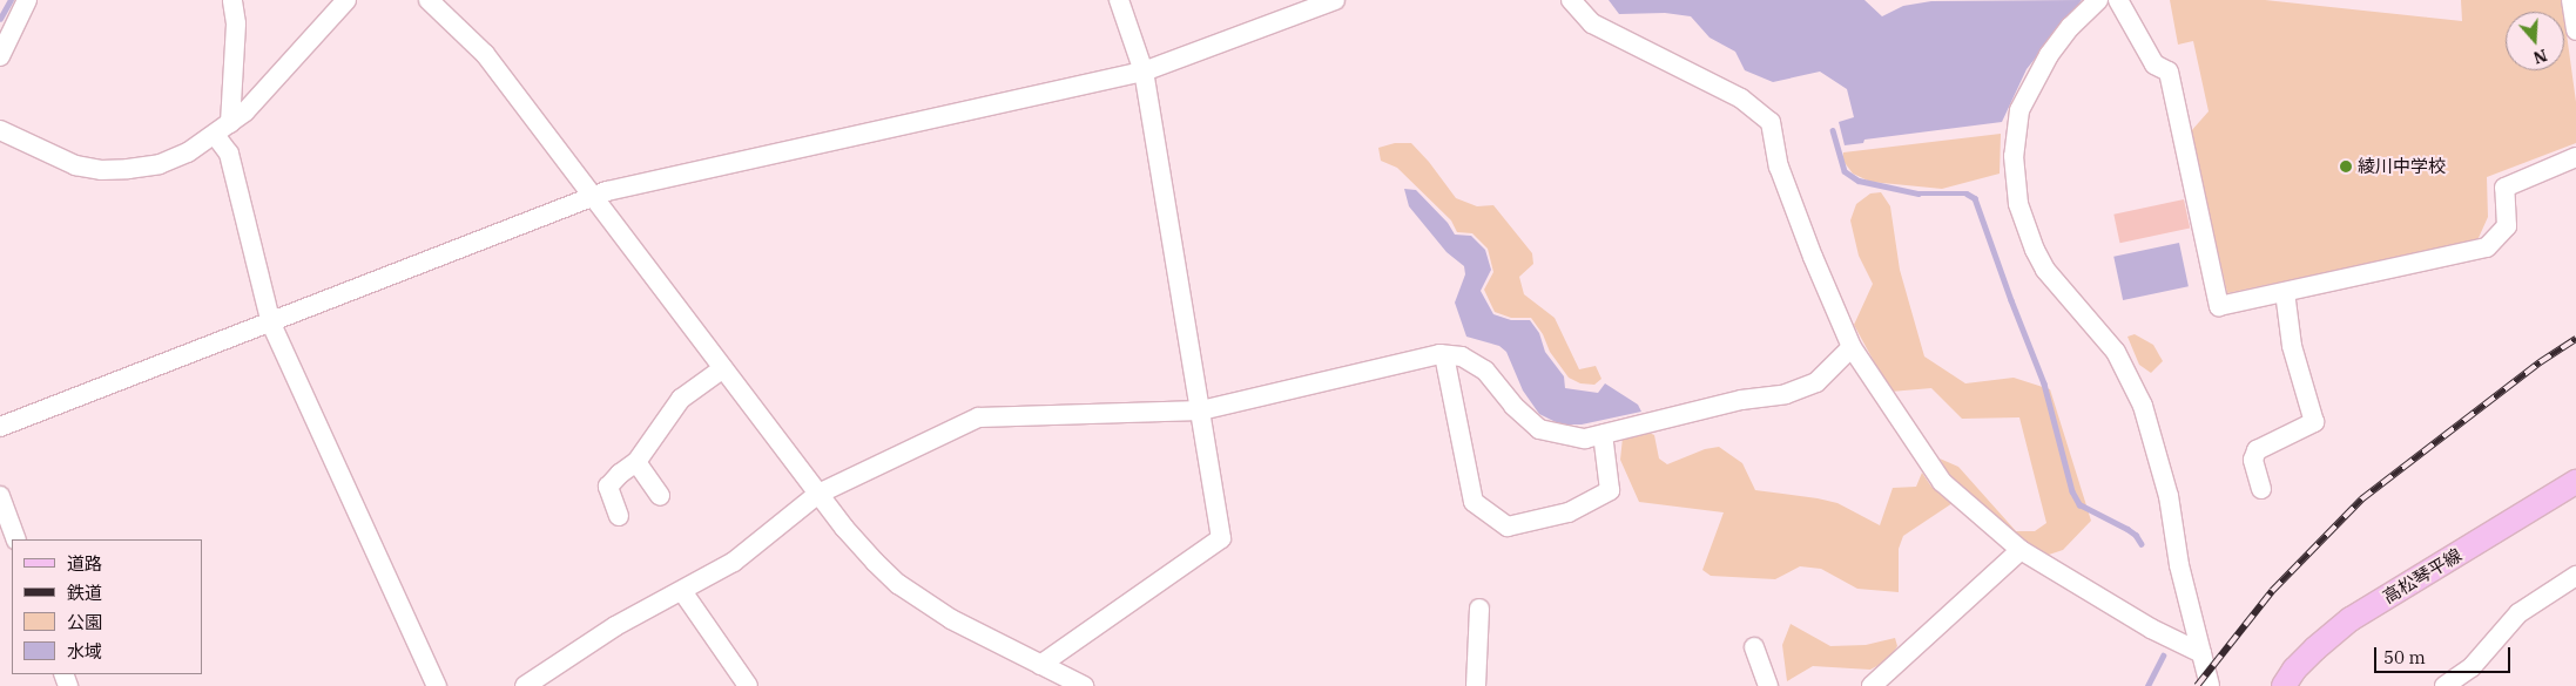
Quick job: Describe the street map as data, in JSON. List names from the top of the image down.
{
  "streets": {
    "main road": ["高松琴平線"]
  },
  "places": ["綾川中学校"],
  "legend": [
    "道路",
    "鉄道",
    "公園",
    "水域"
  ],
  "scale_bar": "50 m",
  "north": "bottom"
}
